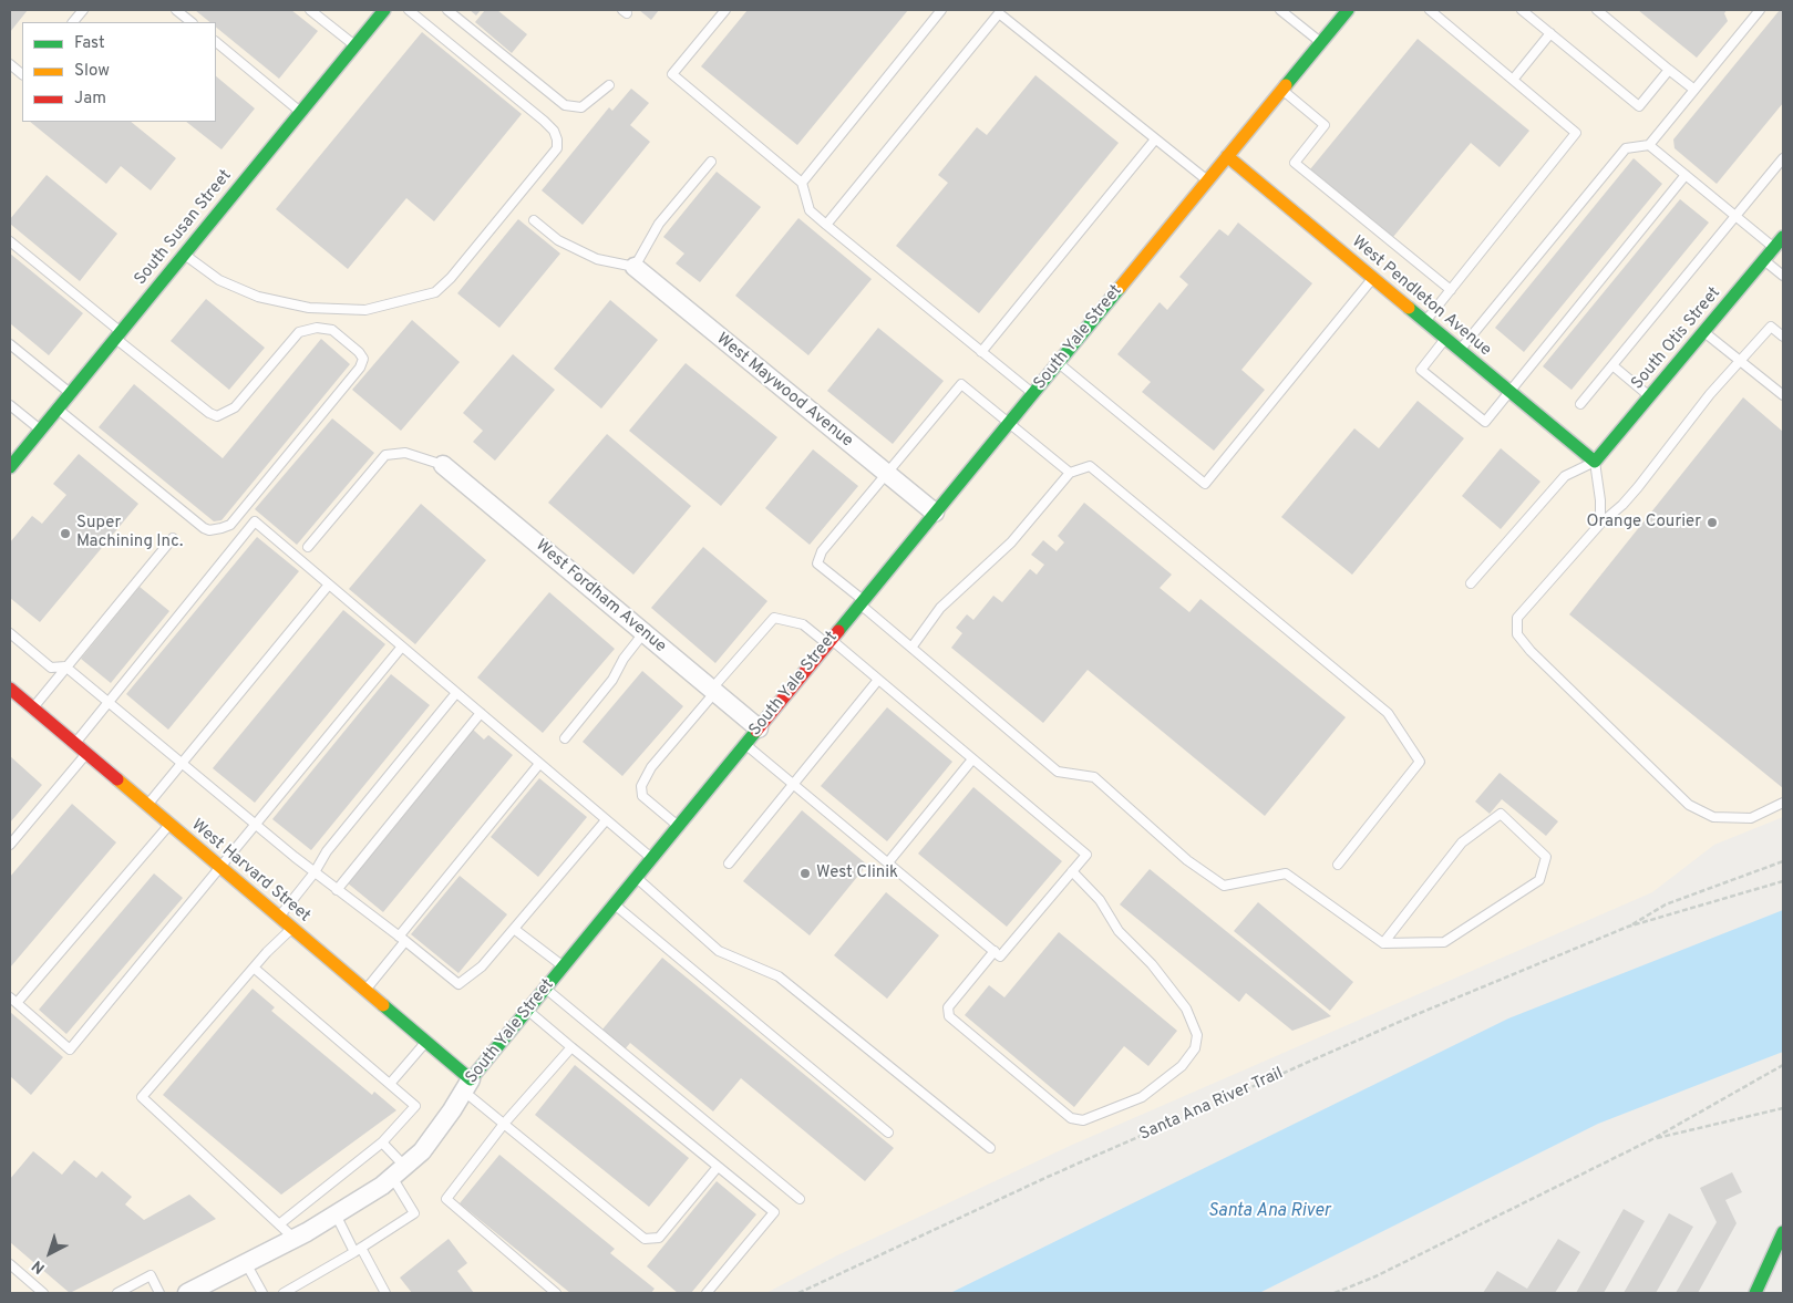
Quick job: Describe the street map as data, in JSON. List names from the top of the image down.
{
  "streets": {
    "street": [
      "South Susan Street",
      "West Pendleton Avenue",
      "South Yale Street",
      "South Otis Street",
      "West Maywood Avenue",
      "West Fordham Avenue",
      "West Harvard Street"
    ],
    "path": ["Santa Ana River Trail"]
  },
  "crossings": [
    ["West Pendleton Avenue", "South Yale Street"],
    ["West Pendleton Avenue", "South Otis Street"],
    ["South Yale Street", "West Maywood Avenue"],
    ["South Yale Street", "West Fordham Avenue"],
    ["South Yale Street", "West Harvard Street"]
  ],
  "water": ["Santa Ana River"],
  "places": ["Orange Courier", "Super Machining Inc.", "West Clinik"],
  "legend": ["Fast", "Slow", "Jam"],
  "north": "bottom left"
}
